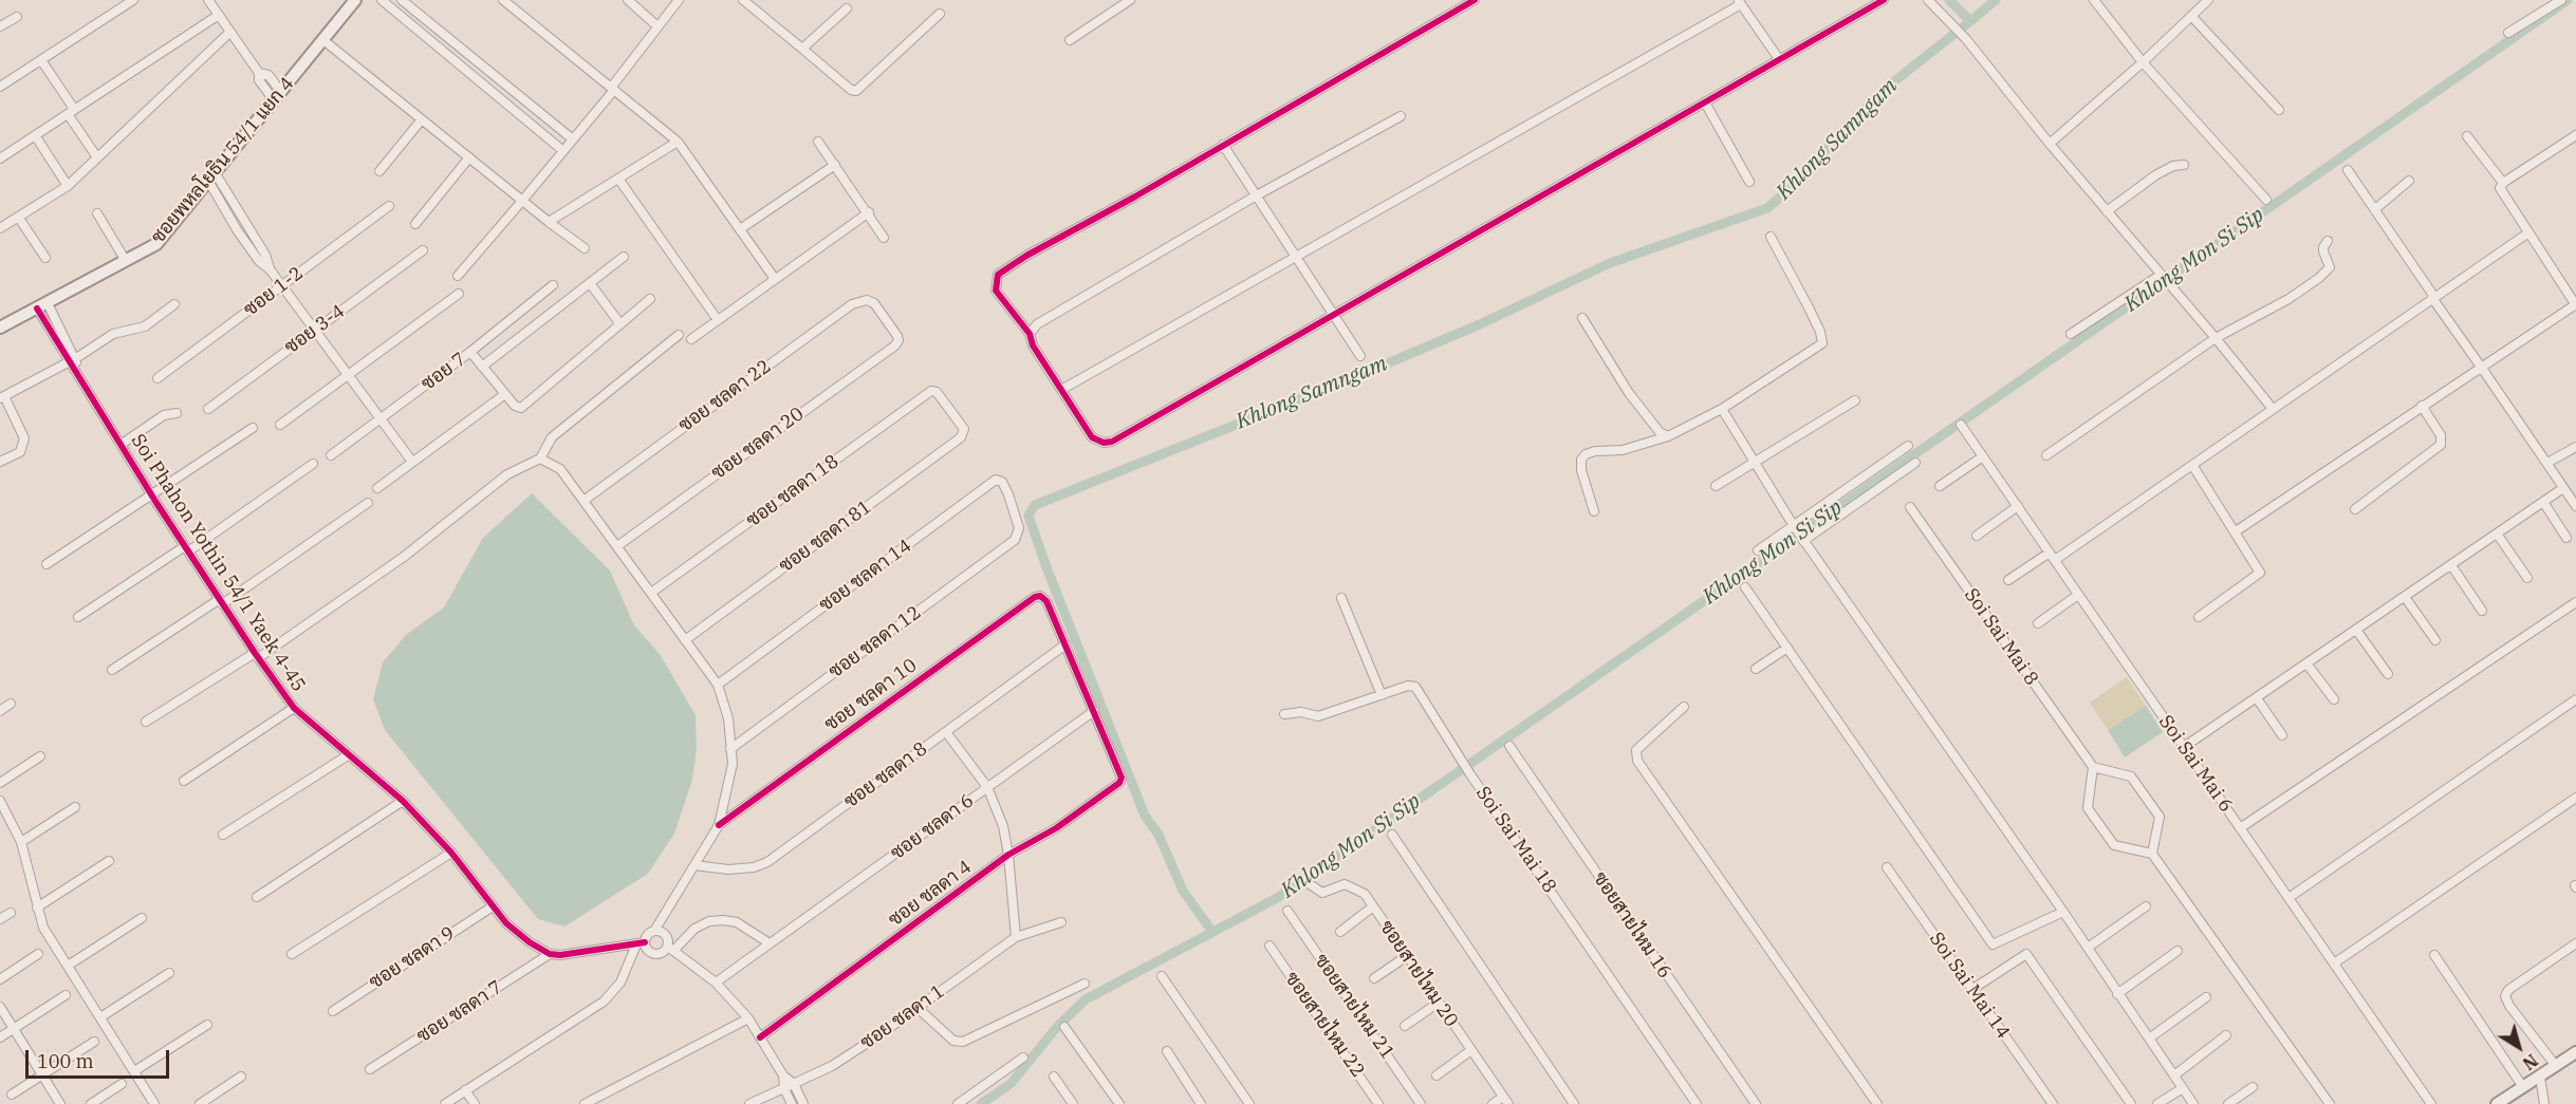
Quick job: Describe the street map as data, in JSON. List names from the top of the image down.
{
  "streets": {
    "street": [
      "ซอยพหลโยธิน 54/1 แยก 4",
      "ซอย 1-2",
      "ซอย 3-4",
      "ซอย 7",
      "ซอย ชลดา 22",
      "ซอย ชลดา 20",
      "ซอย ชลดา 18",
      "ซอย ชลดา 81",
      "Soi Phahon Yothin 54/1 Yaek 4-45",
      "ซอย ชลดา 14",
      "Soi Sai Mai 8",
      "ซอย ชลดา 12",
      "ซอย ชลดา 10",
      "Soi Sai Mai 6",
      "ซอย ชลดา 8",
      "ซอย ชลดา 6",
      "Soi Sai Mai 18",
      "ซอย ชลดา 4",
      "ซอยสายไหม 16",
      "ซอย ชลดา 9",
      "ซอยสายไหม 20",
      "Soi Sai Mai 14",
      "ซอยสายไหม 21",
      "ซอย ชลดา 7",
      "ซอย ชลดา 1",
      "ซอยสายไหม 22"
    ]
  },
  "crossings": [
    ["ซอย ชลดา 22", "ซอย ชลดา 20"],
    ["ซอย ชลดา 18", "ซอย ชลดา 81"],
    ["Soi Phahon Yothin 54/1 Yaek 4-45", "ซอย ชลดา 9"],
    ["Soi Phahon Yothin 54/1 Yaek 4-45", "ซอย ชลดา 7"],
    ["ซอย ชลดา 14", "ซอย ชลดา 12"],
    ["ซอย ชลดา 10", "ซอย ชลดา 8"],
    ["ซอย ชลดา 6", "ซอย ชลดา 4"]
  ],
  "water": ["Khlong Samngam", "Khlong Mon Si Sip"],
  "scale_bar": "100 m",
  "north": "bottom right"
}
